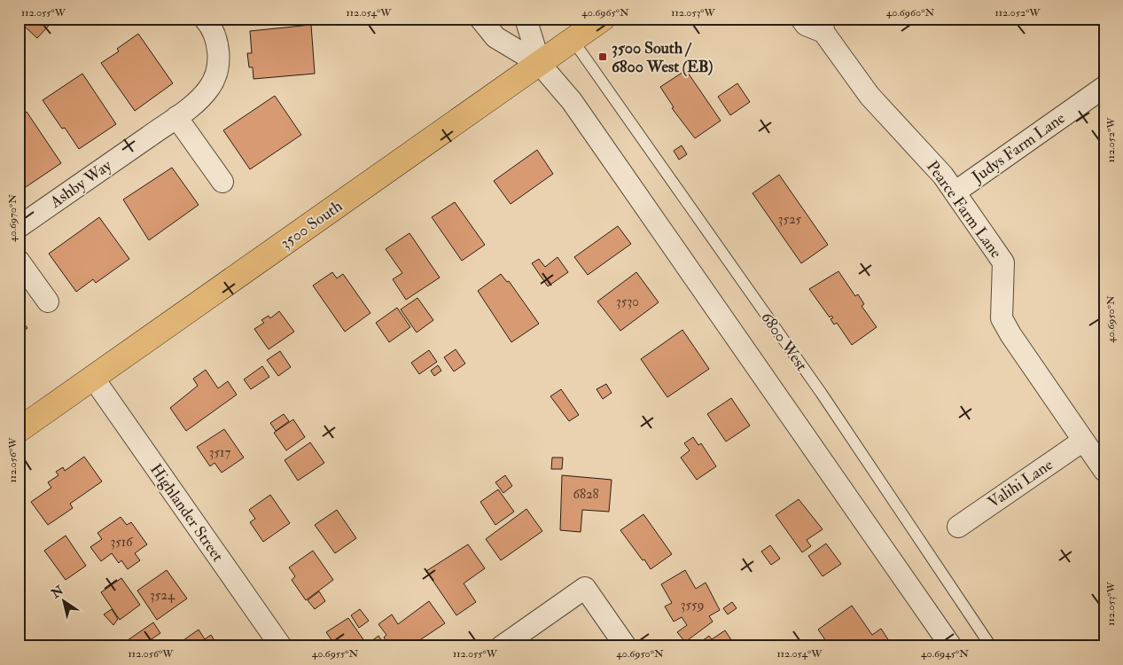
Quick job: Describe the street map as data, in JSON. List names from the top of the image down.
{
  "streets": {
    "main road": ["3500 South"],
    "street": [
      "Judys Farm Lane",
      "Ashby Way",
      "Pearce Farm Lane",
      "Valihi Lane",
      "Highlander Street"
    ],
    "lane": ["6800 West"]
  },
  "crossings": [
    ["Judys Farm Lane", "Pearce Farm Lane"],
    ["Pearce Farm Lane", "Valihi Lane"],
    ["3500 South", "6800 West"],
    ["3500 South", "Highlander Street"]
  ],
  "places": {
    "transit": ["3500 South / 6800 West (EB)"]
  },
  "house_numbers": [
    "3525",
    "3530",
    "3517",
    "6828",
    "3516",
    "3524",
    "3559"
  ],
  "north": "top left",
  "coordinates": [
    "112.055°W",
    "112.054°W",
    "40.6965°N",
    "112.053°W",
    "40.6960°N",
    "112.052°W",
    "40.6970°N",
    "40.6950°N",
    "112.056°W",
    "40.6955°N",
    "40.6945°N"
  ]
}
